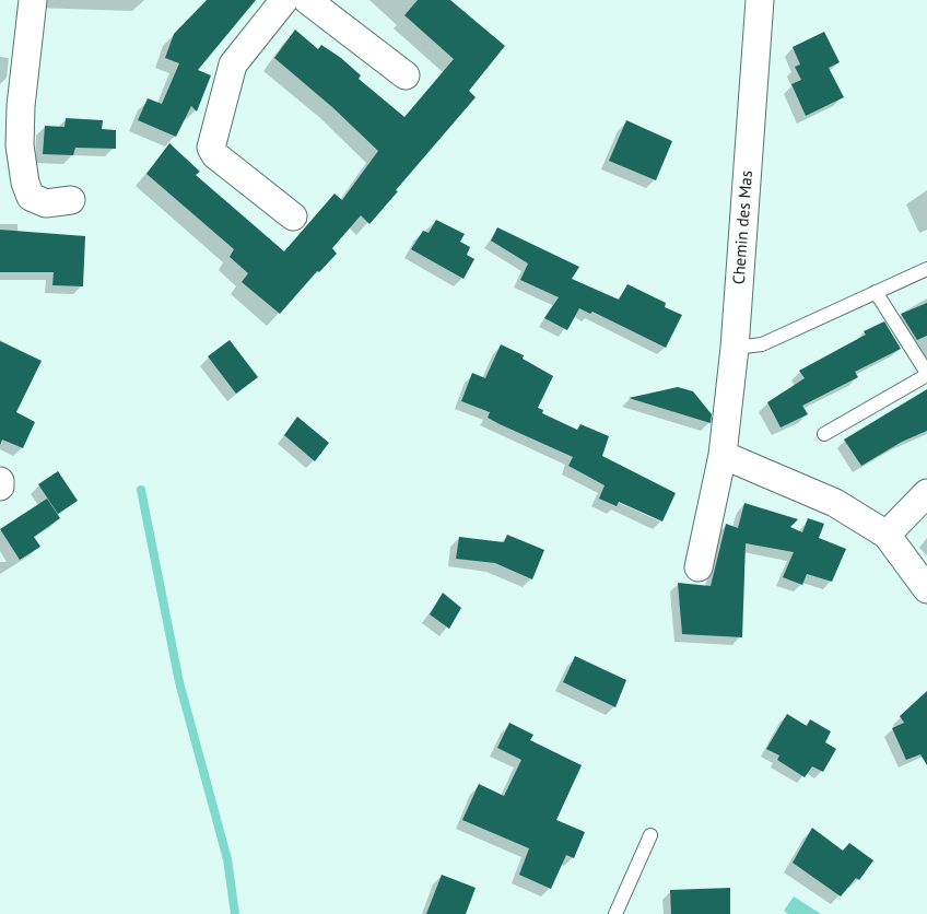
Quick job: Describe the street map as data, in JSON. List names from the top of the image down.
{
  "streets": {
    "street": ["Chemin des Mas"]
  }
}
